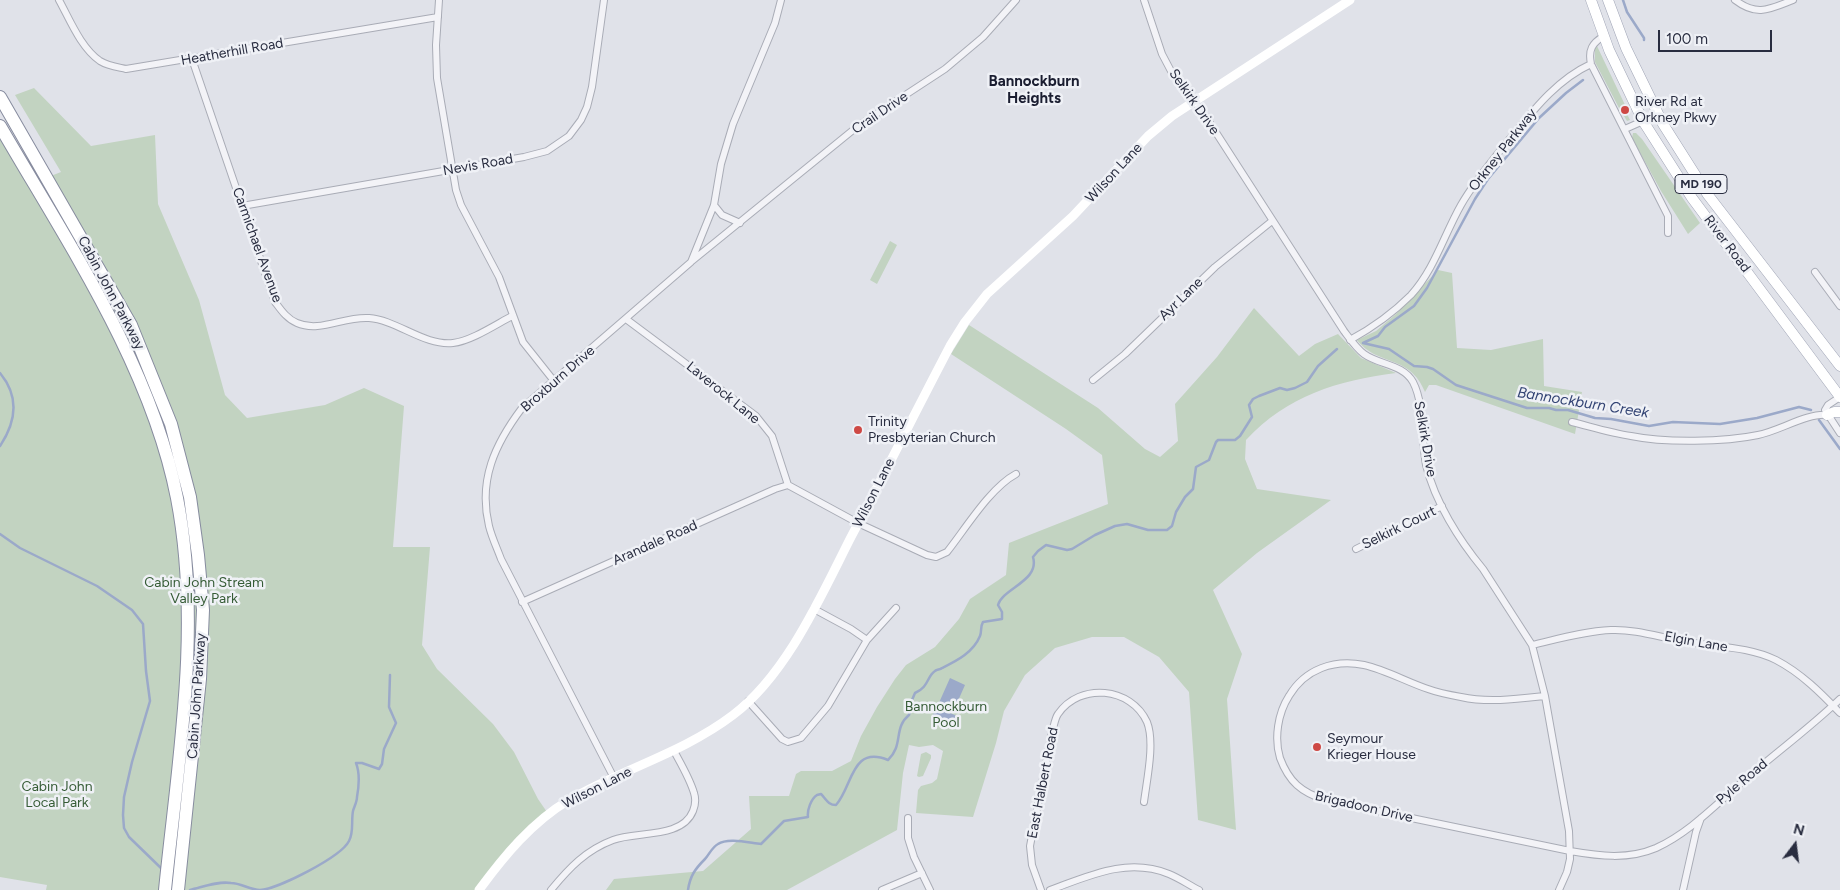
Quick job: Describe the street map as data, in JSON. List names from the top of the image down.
{
  "streets": {
    "highway": ["Cabin John Parkway"],
    "main road": ["Wilson Lane", "MD 190", "River Road"],
    "street": [
      "Heatherhill Road",
      "Selkirk Drive",
      "Crail Drive",
      "Orkney Parkway",
      "Nevis Road",
      "Carmichael Avenue",
      "Ayr Lane",
      "Broxburn Drive",
      "Laverock Lane",
      "Selkirk Court",
      "Arandale Road",
      "Elgin Lane",
      "Pyle Road",
      "East Halbert Road",
      "Brigadoon Drive"
    ]
  },
  "crossings": [
    ["Heatherhill Road", "Carmichael Avenue"],
    ["Selkirk Drive", "Orkney Parkway"],
    ["Selkirk Drive", "Wilson Lane"],
    ["Selkirk Drive", "Ayr Lane"],
    ["Selkirk Drive", "Selkirk Court"],
    ["Selkirk Drive", "Elgin Lane"],
    ["Selkirk Drive", "Brigadoon Drive"],
    ["Crail Drive", "Broxburn Drive"],
    ["Nevis Road", "Carmichael Avenue"],
    ["Wilson Lane", "Broxburn Drive"],
    ["Broxburn Drive", "Laverock Lane"],
    ["Broxburn Drive", "Arandale Road"],
    ["Laverock Lane", "Arandale Road"],
    ["Elgin Lane", "Pyle Road"],
    ["Pyle Road", "Brigadoon Drive"]
  ],
  "districts": ["Bannockburn Heights"],
  "water": ["Bannockburn Creek"],
  "parks": ["Cabin John Stream Valley Park", "Bannockburn Pool", "Cabin John Local Park"],
  "places": ["River Rd at Orkney Pkwy", "Trinity Presbyterian Church", "Seymour Krieger House"],
  "scale_bar": "100 m",
  "north": "top"
}
